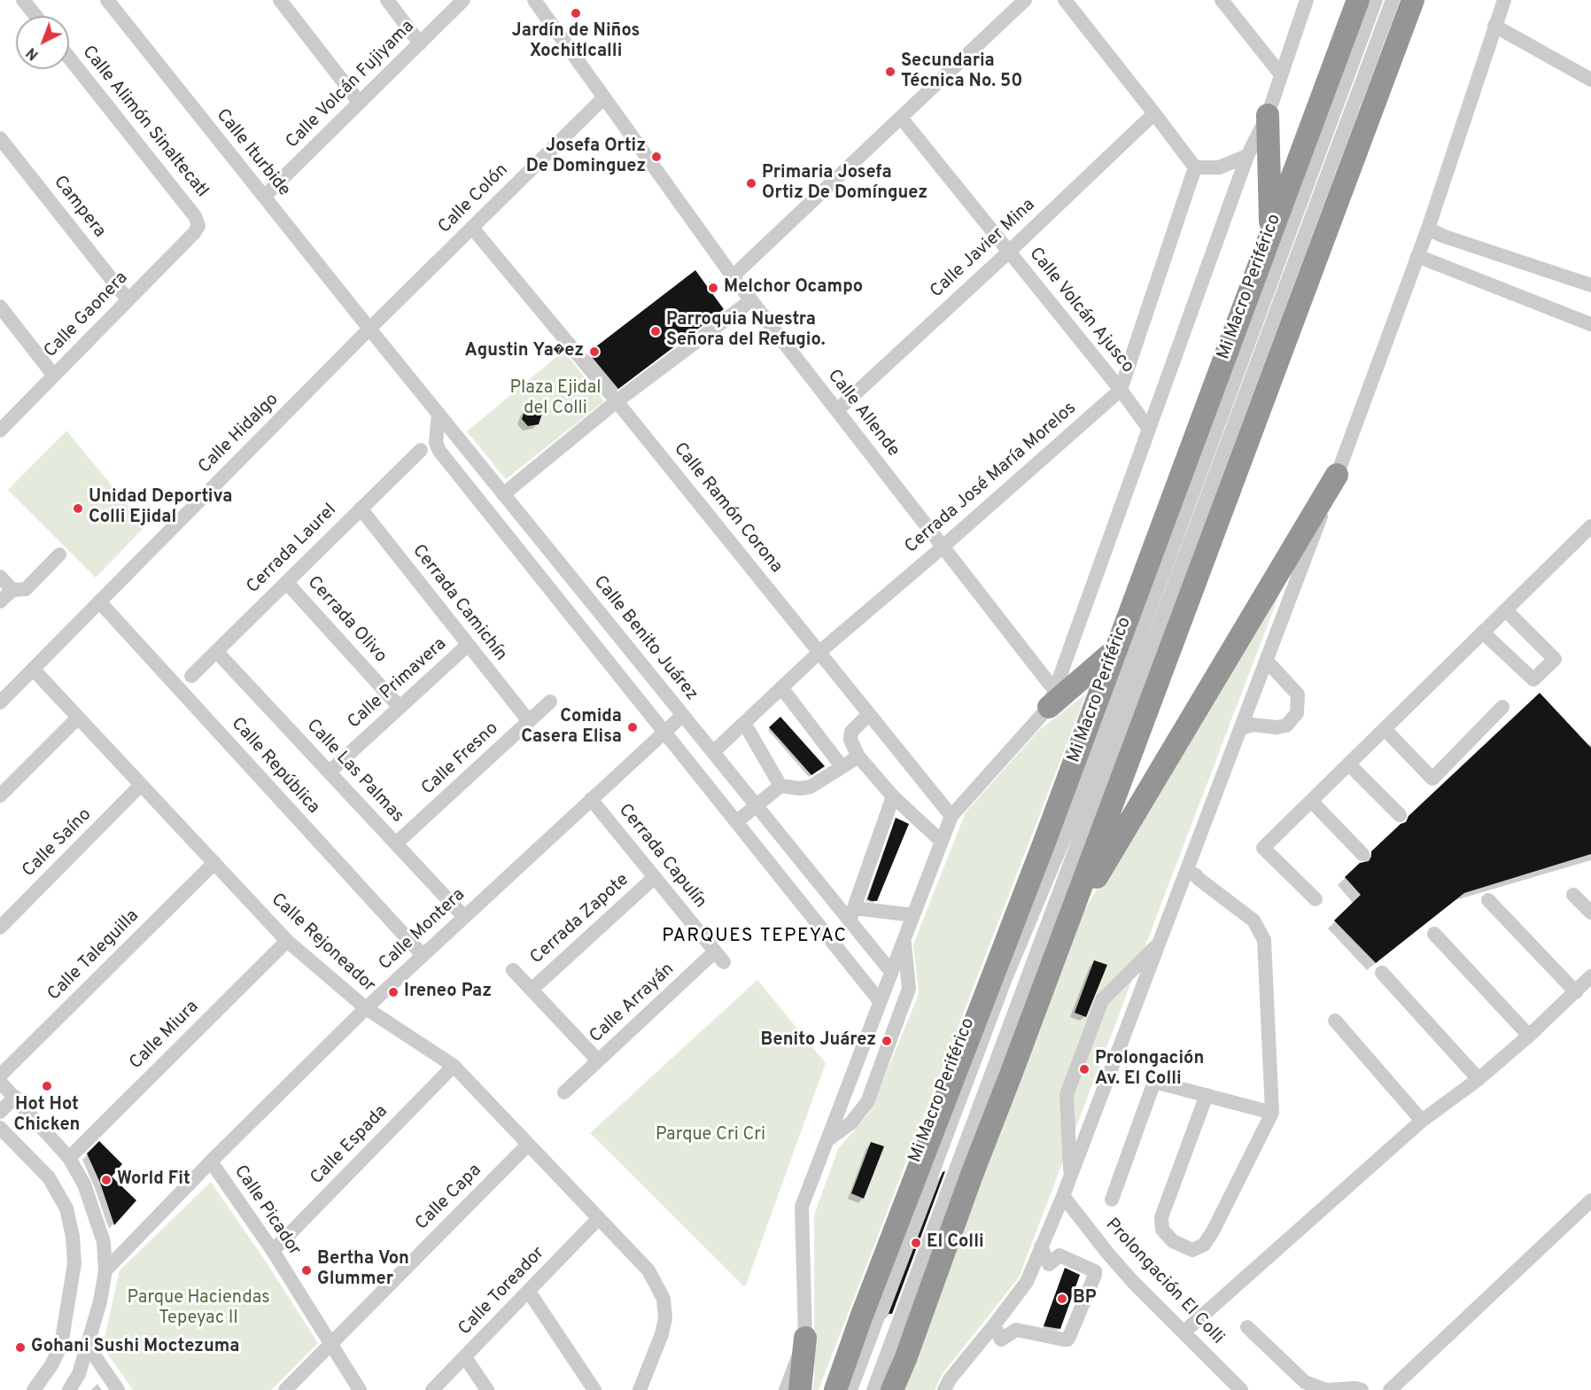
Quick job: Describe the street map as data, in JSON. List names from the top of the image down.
{
  "streets": {
    "street": [
      "Calle Volcán Fujiyama",
      "Calle Alimón Sinaltecatl",
      "Calle Iturbide",
      "Calle Colón",
      "Campera",
      "Calle Javier Mina",
      "Mi Macro Periférico",
      "Calle Volcán Ajusco",
      "Calle Gaonera",
      "Calle Allende",
      "Calle Hidalgo",
      "Cerrada José María Morelos",
      "Calle Ramón Corona",
      "Cerrada Laurel",
      "Cerrada Camichín",
      "Cerrada Olivo",
      "Calle Benito Juárez",
      "Calle Primavera",
      "Calle Fresno",
      "Calle República",
      "Calle Las Palmas",
      "Calle Saíno",
      "Cerrada Capulín",
      "Cerrada Zapote",
      "Calle Montera",
      "Calle Rejoneador",
      "Calle Taleguilla",
      "Calle Arrayán",
      "Calle Miura",
      "Calle Espada",
      "Calle Capa",
      "Calle Picador",
      "Prolongación El Colli",
      "Calle Toreador"
    ]
  },
  "crossings": [
    ["Calle Volcán Fujiyama", "Calle Iturbide"],
    ["Calle Alimón Sinaltecatl", "Calle Gaonera"],
    ["Calle Iturbide", "Calle Colón"],
    ["Calle Iturbide", "Calle Hidalgo"],
    ["Calle Iturbide", "Calle Benito Juárez"],
    ["Calle Colón", "Calle Allende"],
    ["Calle Colón", "Calle Hidalgo"],
    ["Calle Colón", "Calle Ramón Corona"],
    ["Calle Colón", "Calle Benito Juárez"],
    ["Campera", "Calle Gaonera"],
    ["Calle Javier Mina", "Calle Volcán Ajusco"],
    ["Calle Javier Mina", "Calle Allende"],
    ["Calle Volcán Ajusco", "Cerrada José María Morelos"],
    ["Calle Allende", "Cerrada José María Morelos"],
    ["Calle Hidalgo", "Calle Benito Juárez"],
    ["Calle Hidalgo", "Calle República"],
    ["Calle Hidalgo", "Calle Rejoneador"],
    ["Cerrada José María Morelos", "Calle Ramón Corona"],
    ["Cerrada José María Morelos", "Calle Benito Juárez"],
    ["Cerrada Laurel", "Cerrada Camichín"],
    ["Cerrada Laurel", "Cerrada Olivo"],
    ["Cerrada Laurel", "Calle Las Palmas"],
    ["Cerrada Camichín", "Calle Primavera"],
    ["Cerrada Camichín", "Calle Fresno"],
    ["Cerrada Olivo", "Calle Primavera"],
    ["Calle Benito Juárez", "Calle Montera"],
    ["Calle Primavera", "Calle Las Palmas"],
    ["Calle Fresno", "Calle Las Palmas"],
    ["Calle República", "Calle Montera"],
    ["Calle Las Palmas", "Calle Montera"],
    ["Calle Saíno", "Calle Rejoneador"],
    ["Cerrada Capulín", "Cerrada Zapote"],
    ["Cerrada Capulín", "Calle Montera"],
    ["Cerrada Capulín", "Calle Arrayán"],
    ["Calle Montera", "Calle Rejoneador"],
    ["Calle Montera", "Calle Picador"],
    ["Calle Rejoneador", "Calle Taleguilla"],
    ["Calle Rejoneador", "Calle Miura"],
    ["Calle Rejoneador", "Calle Espada"],
    ["Calle Rejoneador", "Calle Capa"],
    ["Calle Rejoneador", "Calle Toreador"],
    ["Calle Espada", "Calle Picador"],
    ["Calle Capa", "Calle Picador"]
  ],
  "districts": ["PARQUES TEPEYAC"],
  "parks": ["Plaza Ejidal del Colli", "Parque Cri Cri", "Parque Haciendas Tepeyac II"],
  "places": [
    "Jardín de Niños Xochitlcalli",
    "Secundaria Técnica No. 50",
    "Josefa Ortiz De Dominguez",
    "Primaria Josefa Ortiz De Domínguez",
    "Melchor Ocampo",
    "Parroquia Nuestra Señora del Refugio.",
    "Agustin Ya�ez",
    "Unidad Deportiva Colli Ejidal",
    "Comida Casera Elisa",
    "Ireneo Paz",
    "Benito Juárez",
    "Prolongación Av. El Colli",
    "Hot Hot Chicken",
    "World Fit",
    "El Colli",
    "Bertha Von Glummer",
    "BP",
    "Gohani Sushi Moctezuma"
  ],
  "north": "bottom left"
}
